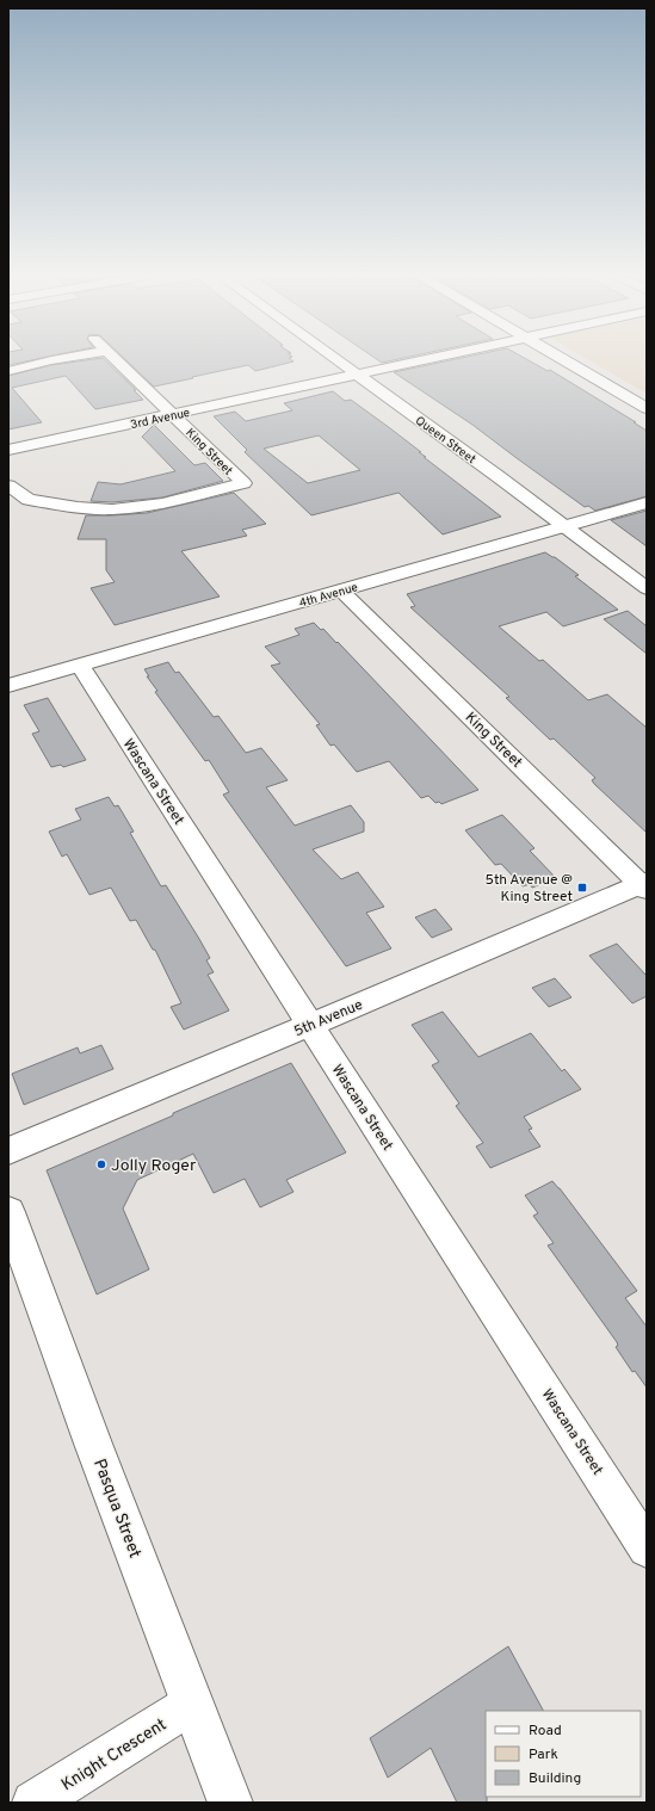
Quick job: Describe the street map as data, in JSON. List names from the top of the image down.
{
  "streets": {
    "street": [
      "3rd Avenue",
      "Queen Street",
      "King Street",
      "4th Avenue",
      "Wascana Street",
      "5th Avenue",
      "Pasqua Street",
      "Knight Crescent"
    ]
  },
  "crossings": [
    ["3rd Avenue", "Queen Street"],
    ["3rd Avenue", "King Street"],
    ["Queen Street", "4th Avenue"],
    ["King Street", "4th Avenue"],
    ["King Street", "5th Avenue"],
    ["4th Avenue", "Wascana Street"],
    ["Wascana Street", "5th Avenue"],
    ["Pasqua Street", "Knight Crescent"]
  ],
  "places": {
    "transit": ["5th Avenue @ King Street"],
    "other": ["Jolly Roger"]
  },
  "legend": ["Road", "Park", "Building"]
}
